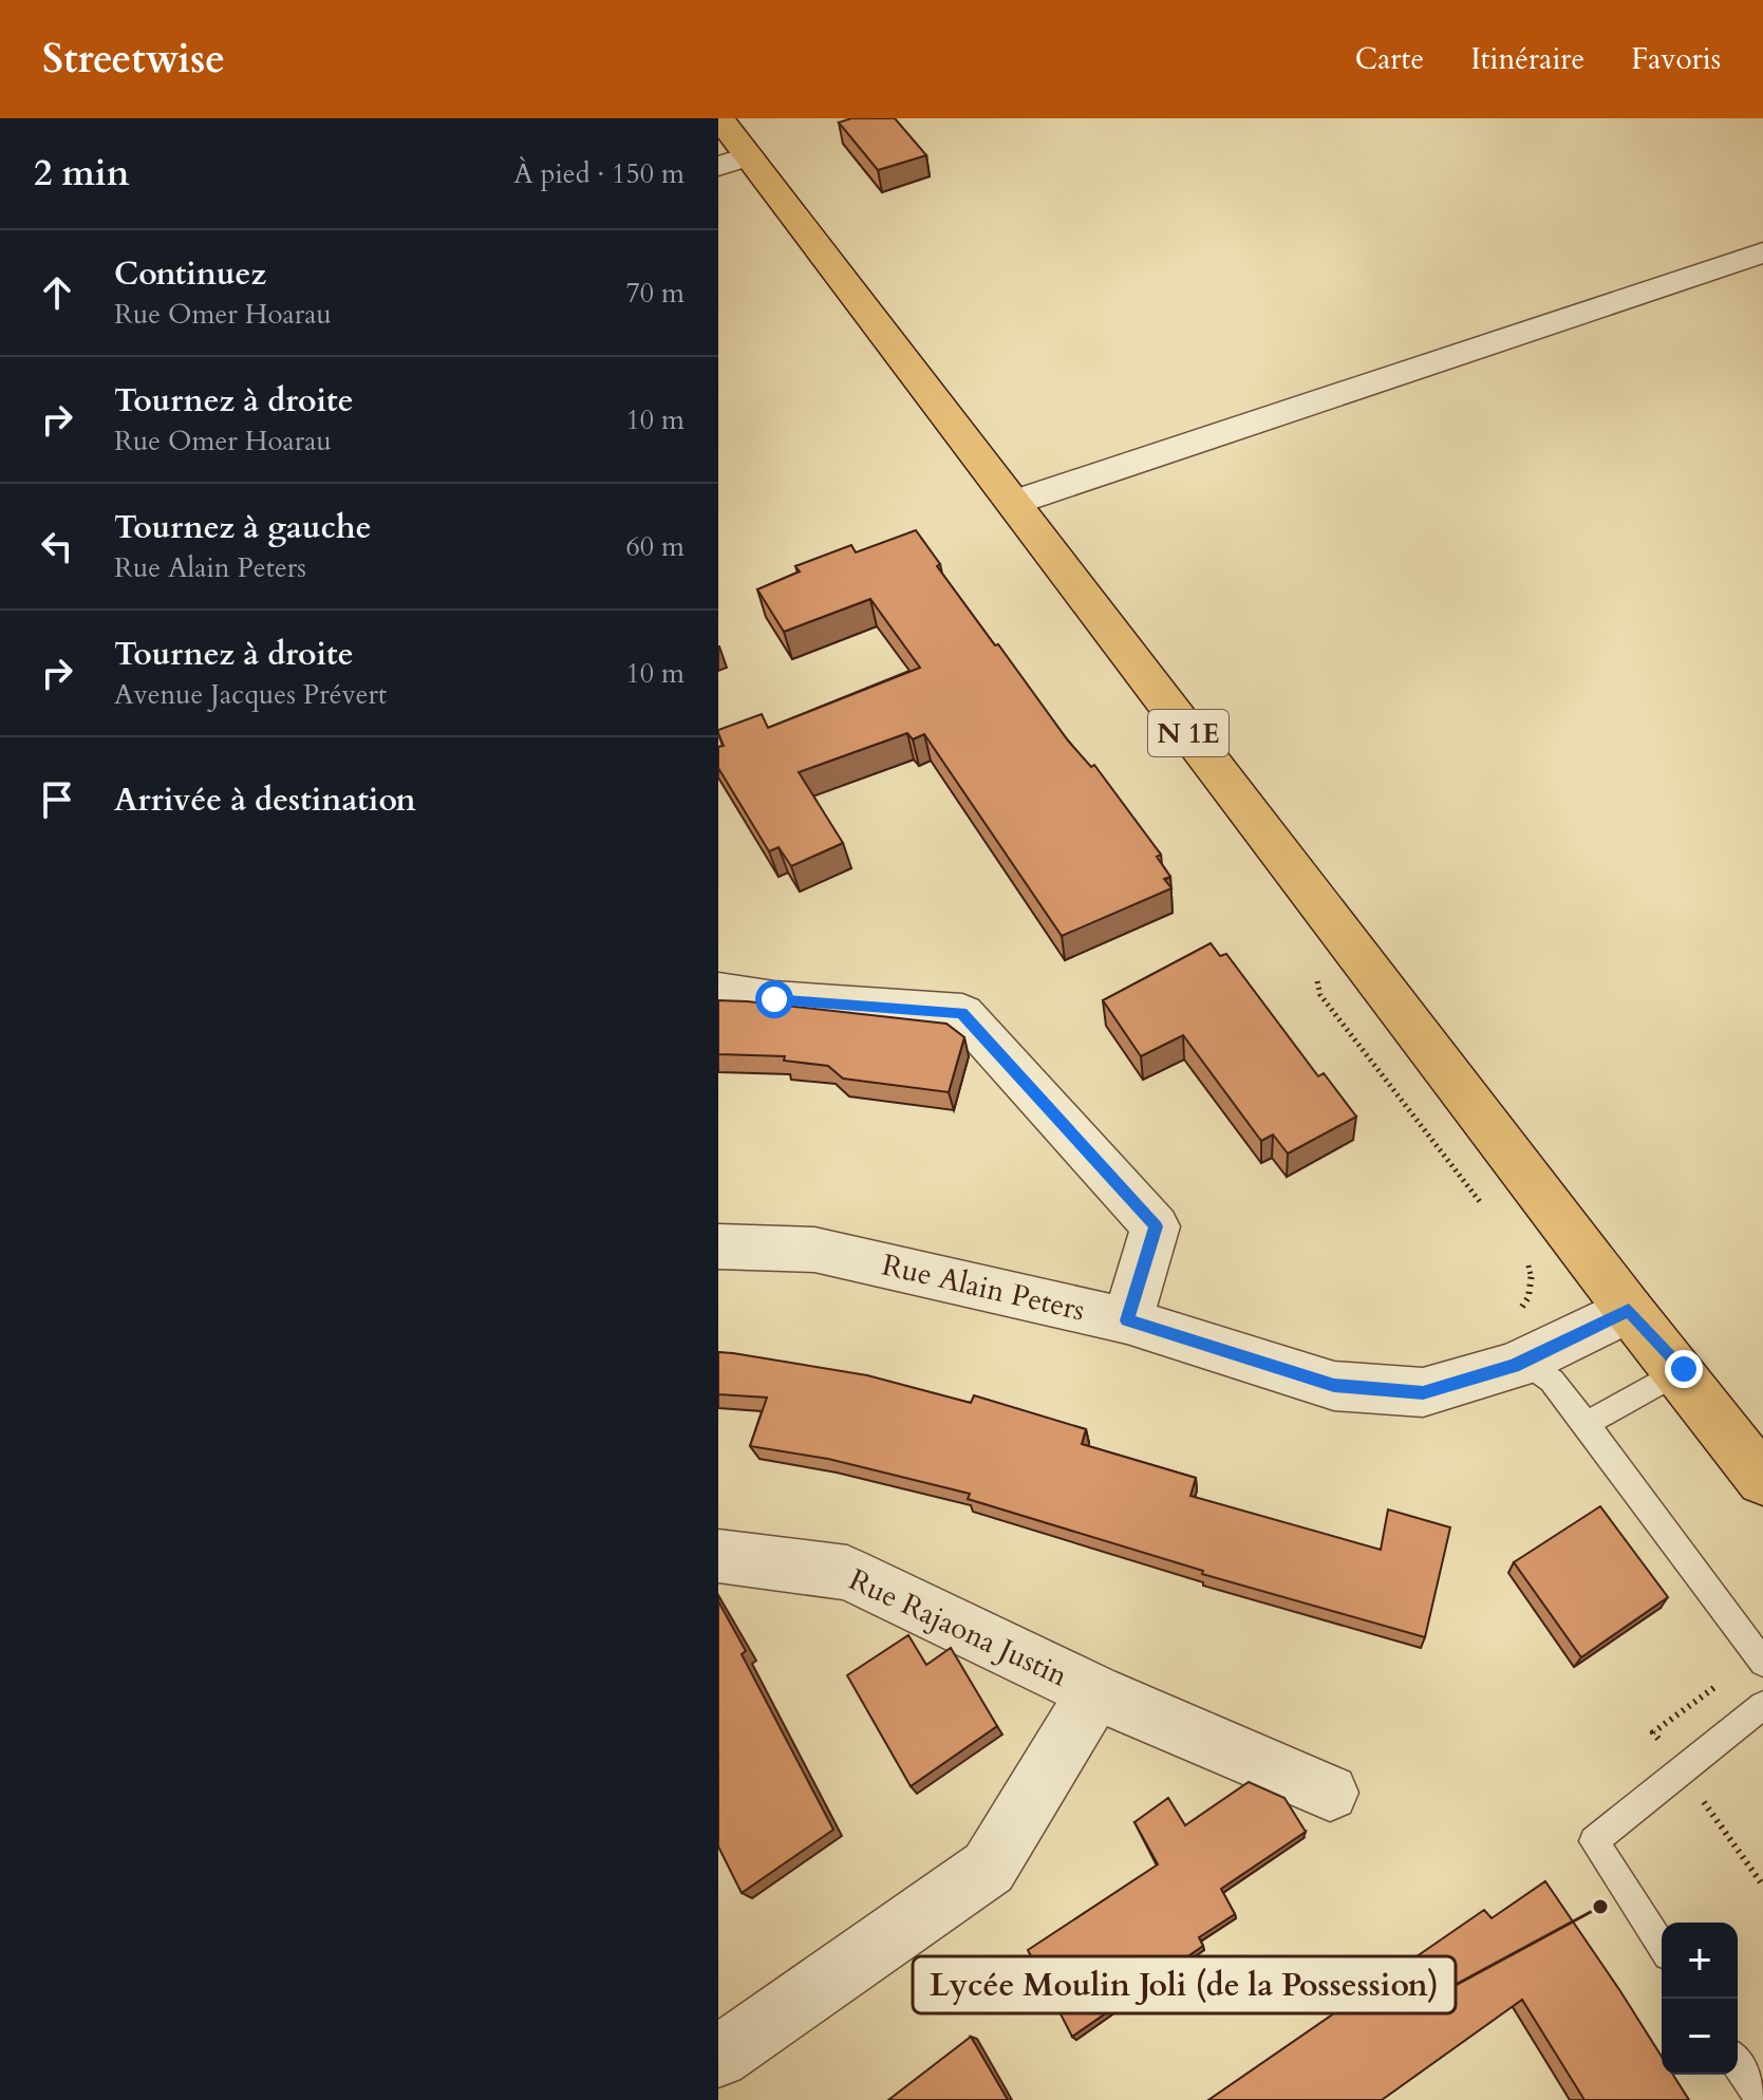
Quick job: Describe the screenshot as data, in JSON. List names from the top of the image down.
{
  "streets": {
    "main road": ["N 1E"],
    "street": ["Rue Alain Peters", "Rue Rajaona Justin"]
  },
  "crossings": [
    ["N 1E", "Rue Alain Peters"]
  ],
  "places": ["Lycée Moulin Joli (de la Possession)"],
  "page": {
    "header": "Streetwise",
    "nav": ["Carte", "Itinéraire", "Favoris"],
    "heading": ["2 min", "À pied · 150 m"],
    "list": [
      ["Continuez", "Rue Omer Hoarau", "70 m"],
      ["Tournez à droite", "Rue Omer Hoarau", "10 m"],
      ["Tournez à gauche", "Rue Alain Peters", "60 m"],
      ["Tournez à droite", "Avenue Jacques Prévert", "10 m"],
      "Arrivée à destination"
    ],
    "map_buttons": ["+", "−"]
  }
}
